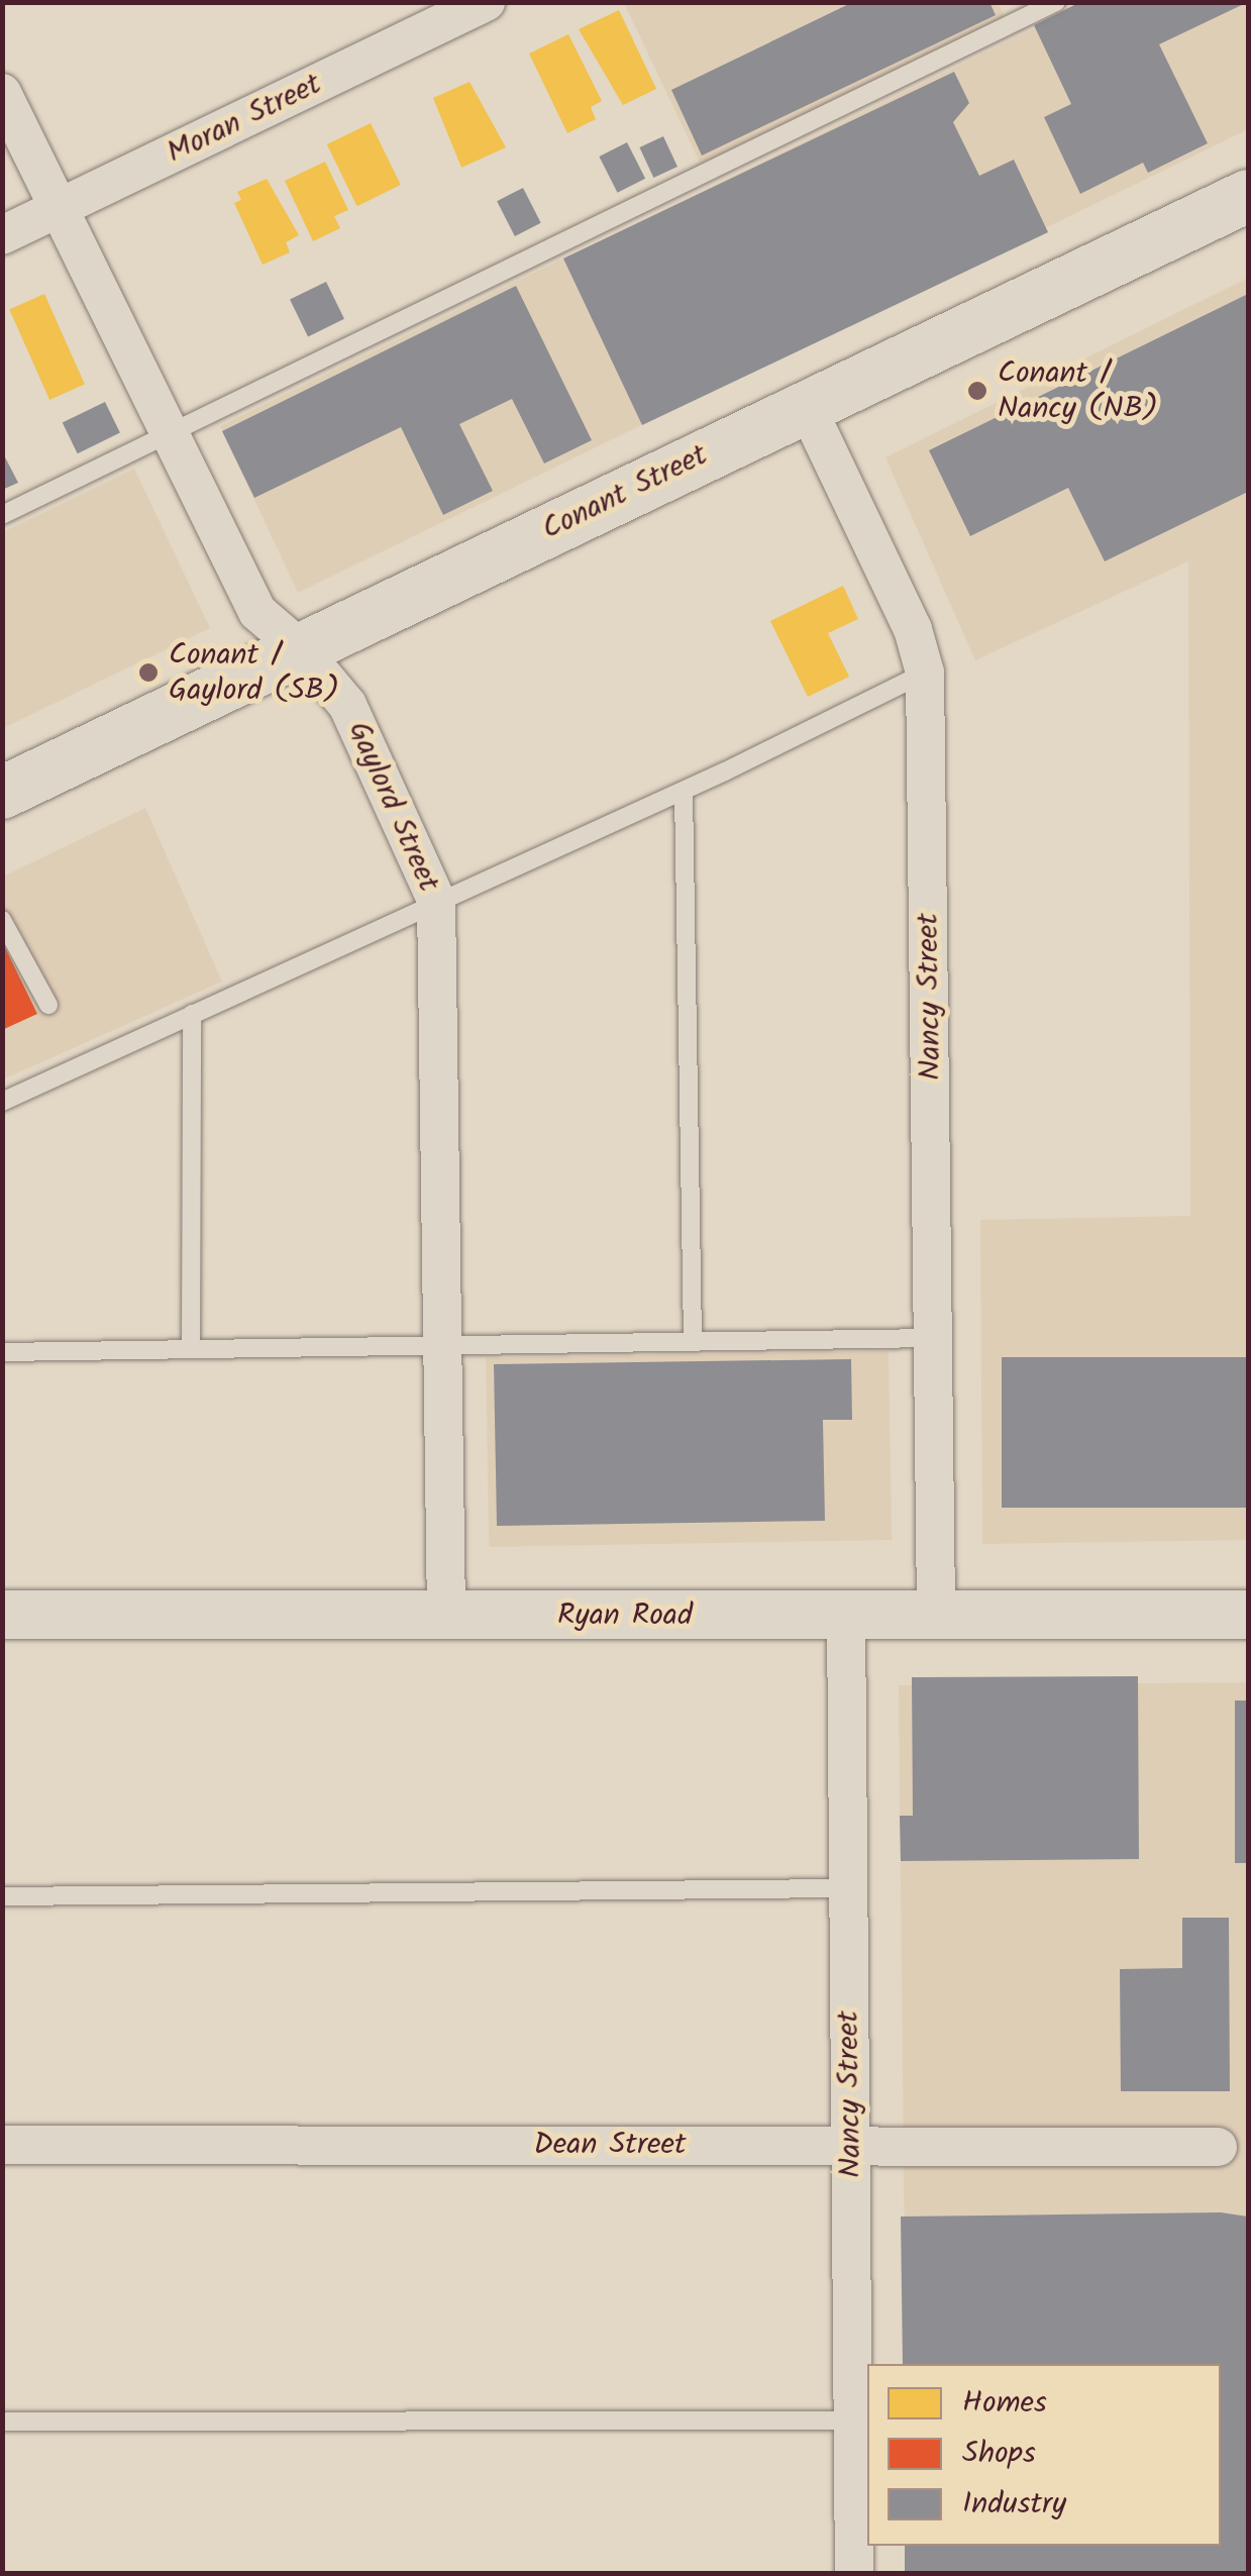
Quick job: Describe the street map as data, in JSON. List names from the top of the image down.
{
  "streets": {
    "main road": ["Conant Street"],
    "street": [
      "Moran Street",
      "Gaylord Street",
      "Nancy Street",
      "Ryan Road",
      "Dean Street"
    ]
  },
  "crossings": [
    ["Moran Street", "Gaylord Street"],
    ["Conant Street", "Gaylord Street"],
    ["Conant Street", "Nancy Street"],
    ["Gaylord Street", "Ryan Road"],
    ["Nancy Street", "Ryan Road"],
    ["Nancy Street", "Dean Street"]
  ],
  "places": ["Conant / Nancy (NB)", "Conant / Gaylord (SB)"],
  "legend": ["Homes", "Shops", "Industry"]
}
